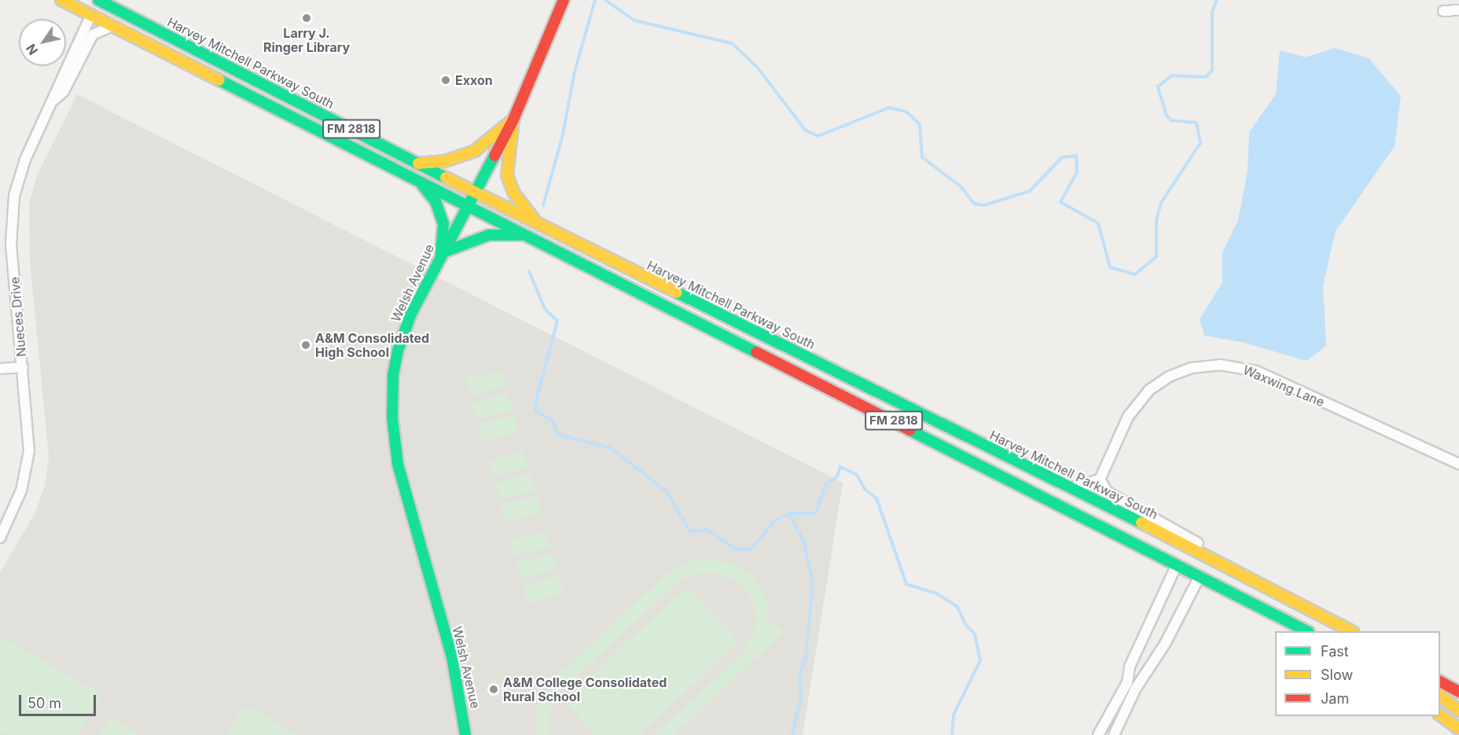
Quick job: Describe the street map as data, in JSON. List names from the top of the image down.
{
  "streets": {
    "main road": ["Harvey Mitchell Parkway South", "FM 2818", "Welsh Avenue"],
    "street": ["Nueces Drive", "Waxwing Lane"]
  },
  "crossings": [
    ["Harvey Mitchell Parkway South", "Welsh Avenue"],
    ["FM 2818", "Welsh Avenue"],
    ["FM 2818", "Nueces Drive"]
  ],
  "places": [
    "Larry J. Ringer Library",
    "Exxon",
    "A&M Consolidated High School",
    "A&M College Consolidated Rural School"
  ],
  "legend": ["Fast", "Slow", "Jam"],
  "scale_bar": "50 m",
  "north": "bottom left"
}
